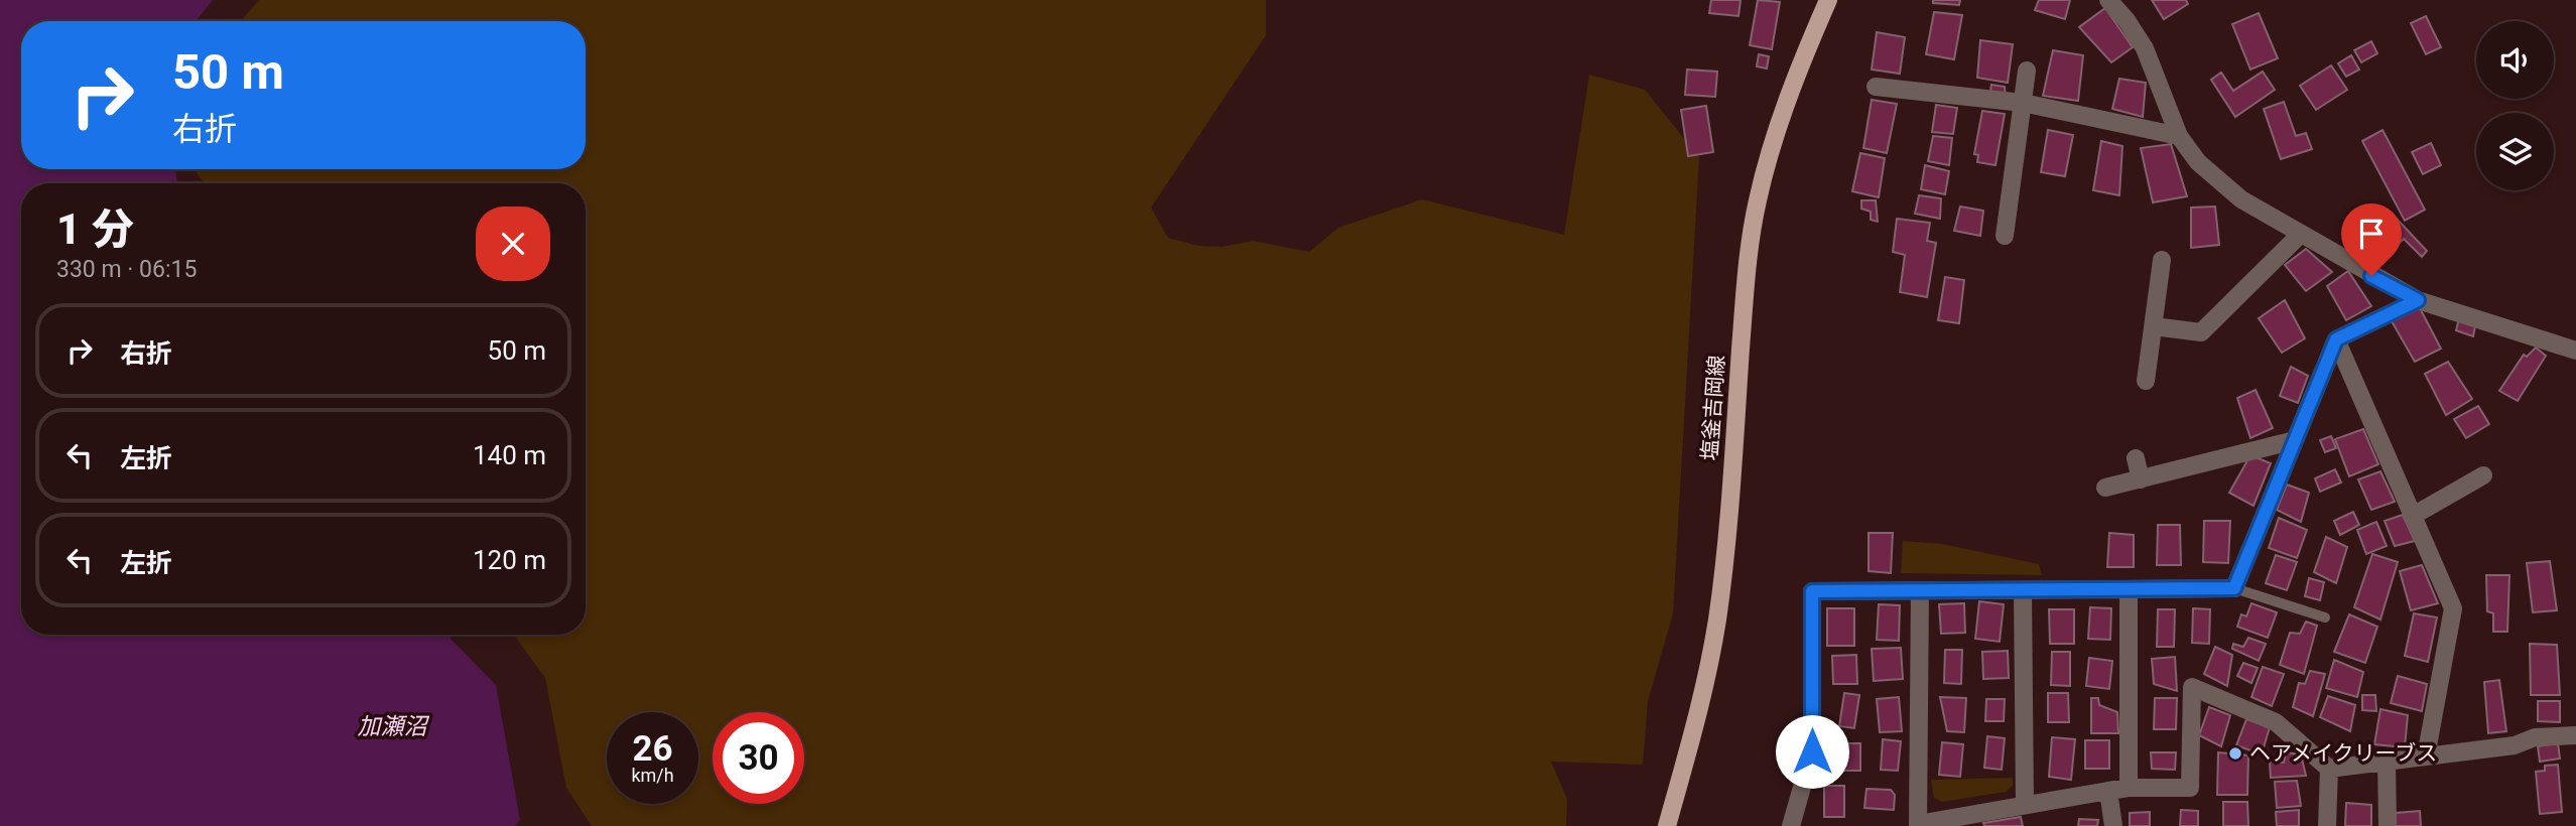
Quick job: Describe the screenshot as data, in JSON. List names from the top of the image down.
{
  "streets": {
    "main road": ["塩釜吉岡線"]
  },
  "water": ["加瀬沼"],
  "places": ["ヘアメイクリーブス"],
  "page": {
    "turn": ["50 m", "右折"],
    "heading": ["1 分", "330 m · 06:15"],
    "list": [
      {
        "name": "右折",
        "value": "50 m"
      },
      {
        "name": "左折",
        "value": "140 m"
      },
      {
        "name": "左折",
        "value": "120 m"
      }
    ],
    "speed": "26 km/h",
    "limit": "30"
  }
}
